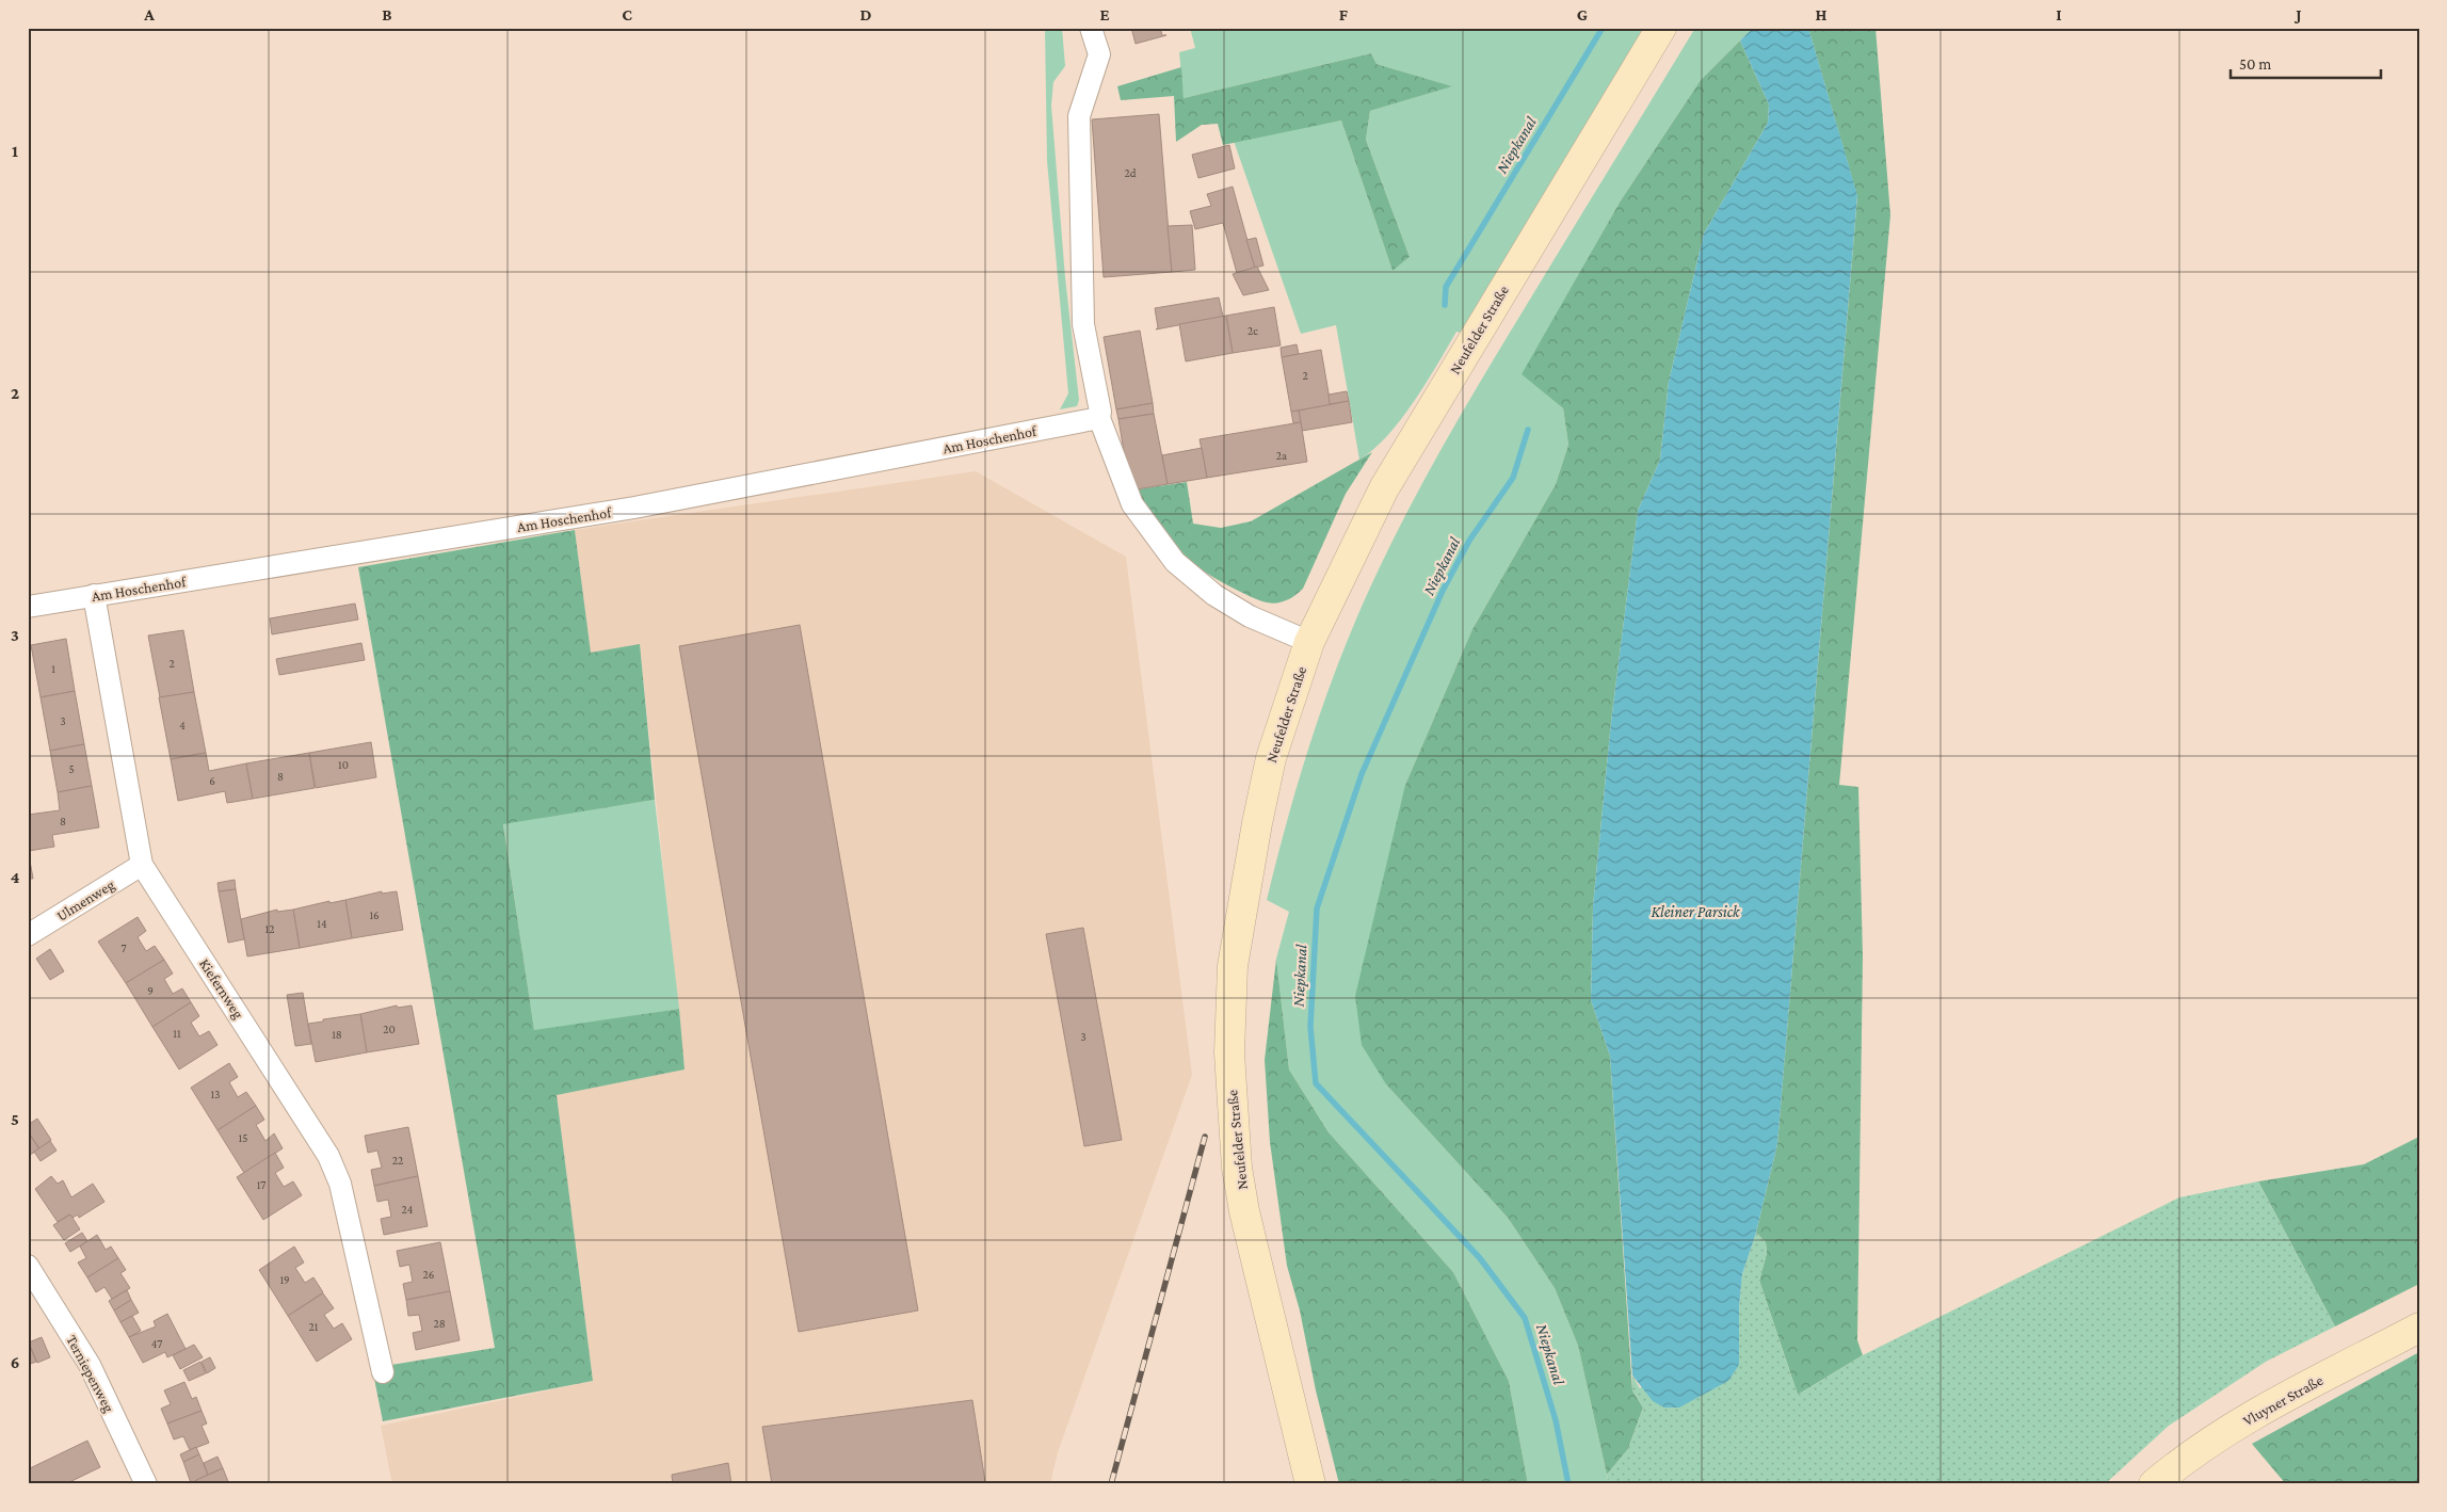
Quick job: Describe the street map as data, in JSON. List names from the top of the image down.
{
  "streets": {
    "main road": ["Neufelder Straße", "Vluyner Straße"],
    "street": [
      "Am Hoschenhof",
      "Ulmenweg",
      "Kiefernweg",
      "Terniepenweg"
    ]
  },
  "crossings": [
    ["Am Hoschenhof", "Kiefernweg"],
    ["Ulmenweg", "Kiefernweg"]
  ],
  "water": ["Niepkanal", "Kleiner Parsick"],
  "house_numbers": [
    "2d",
    "2c",
    "2",
    "2a",
    "2",
    "1",
    "3",
    "4",
    "10",
    "5",
    "8",
    "6",
    "8",
    "16",
    "14",
    "12",
    "7",
    "9",
    "20",
    "11",
    "18",
    "3",
    "13",
    "15",
    "22",
    "17",
    "24",
    "26",
    "19",
    "28",
    "21",
    "47"
  ],
  "scale_bar": "50 m",
  "grid": {
    "columns": [
      "A",
      "B",
      "C",
      "D",
      "E",
      "F",
      "G",
      "H",
      "I",
      "J"
    ],
    "rows": [
      "1",
      "2",
      "3",
      "4",
      "5",
      "6"
    ]
  }
}
